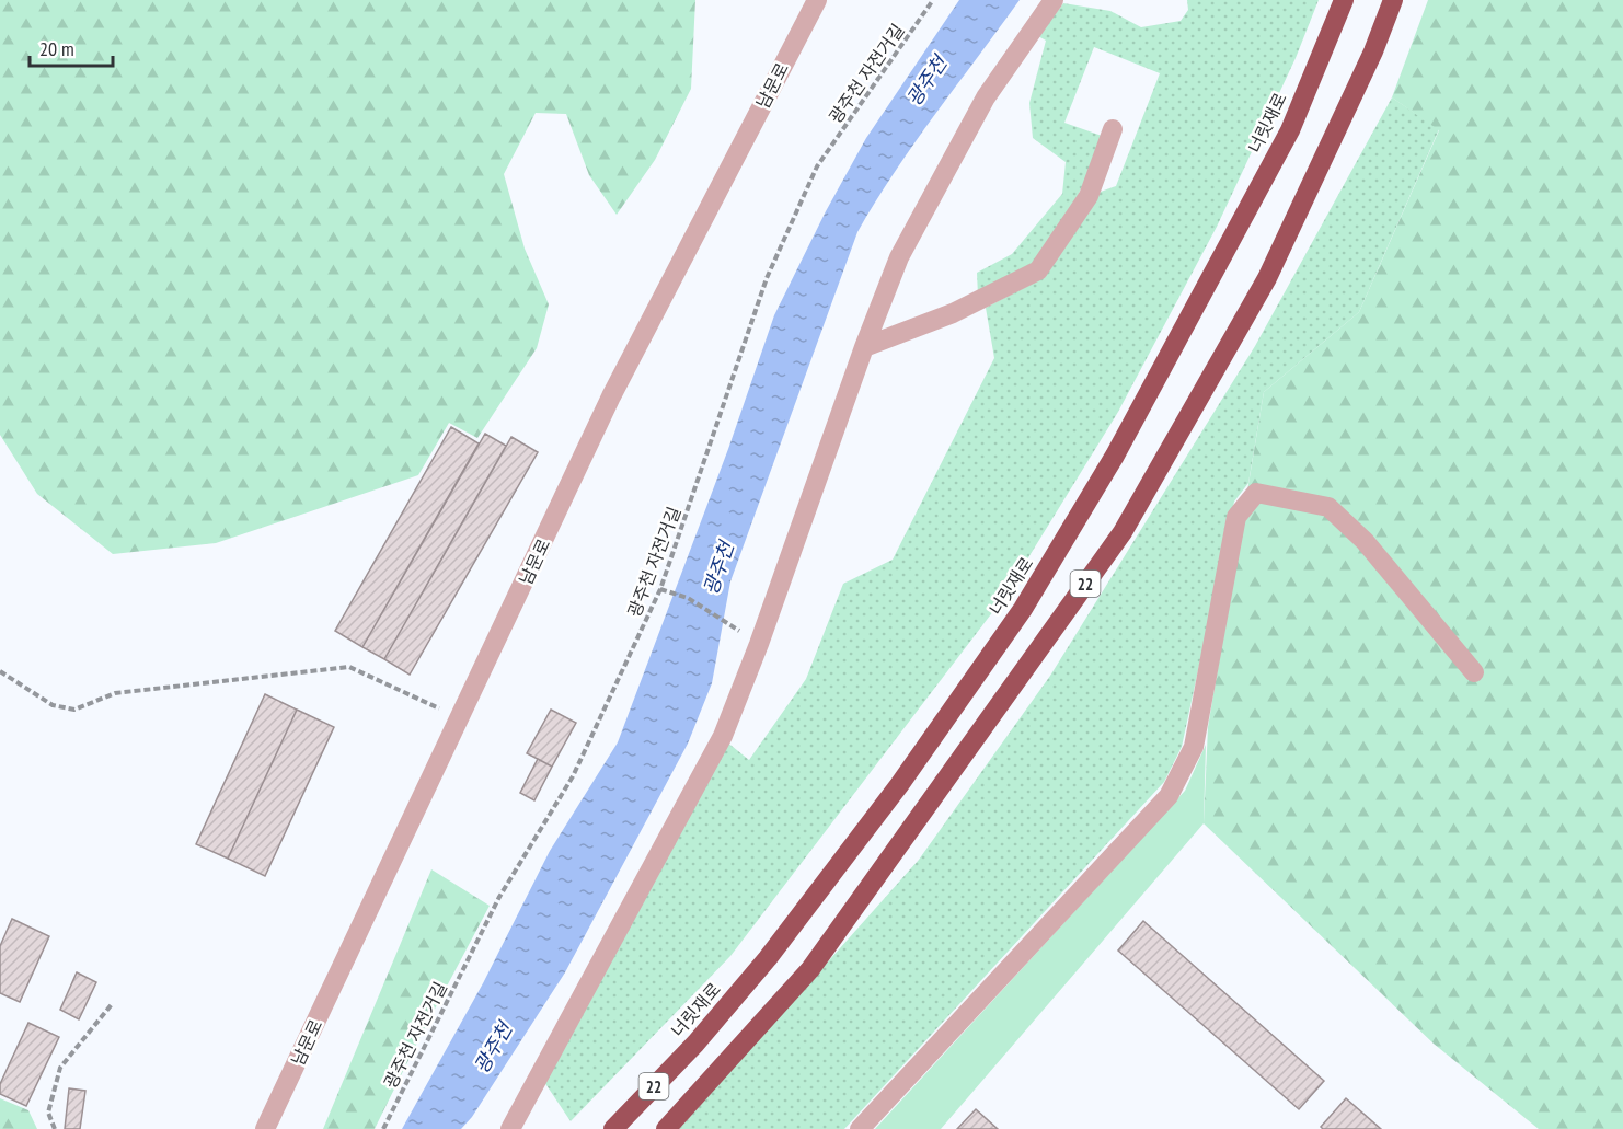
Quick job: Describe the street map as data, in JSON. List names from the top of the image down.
{
  "streets": {
    "highway": ["너릿재로", "22"],
    "street": ["남문로"],
    "path": ["광주천 자전거길"]
  },
  "water": ["광주천"],
  "scale_bar": "20 m"
}
